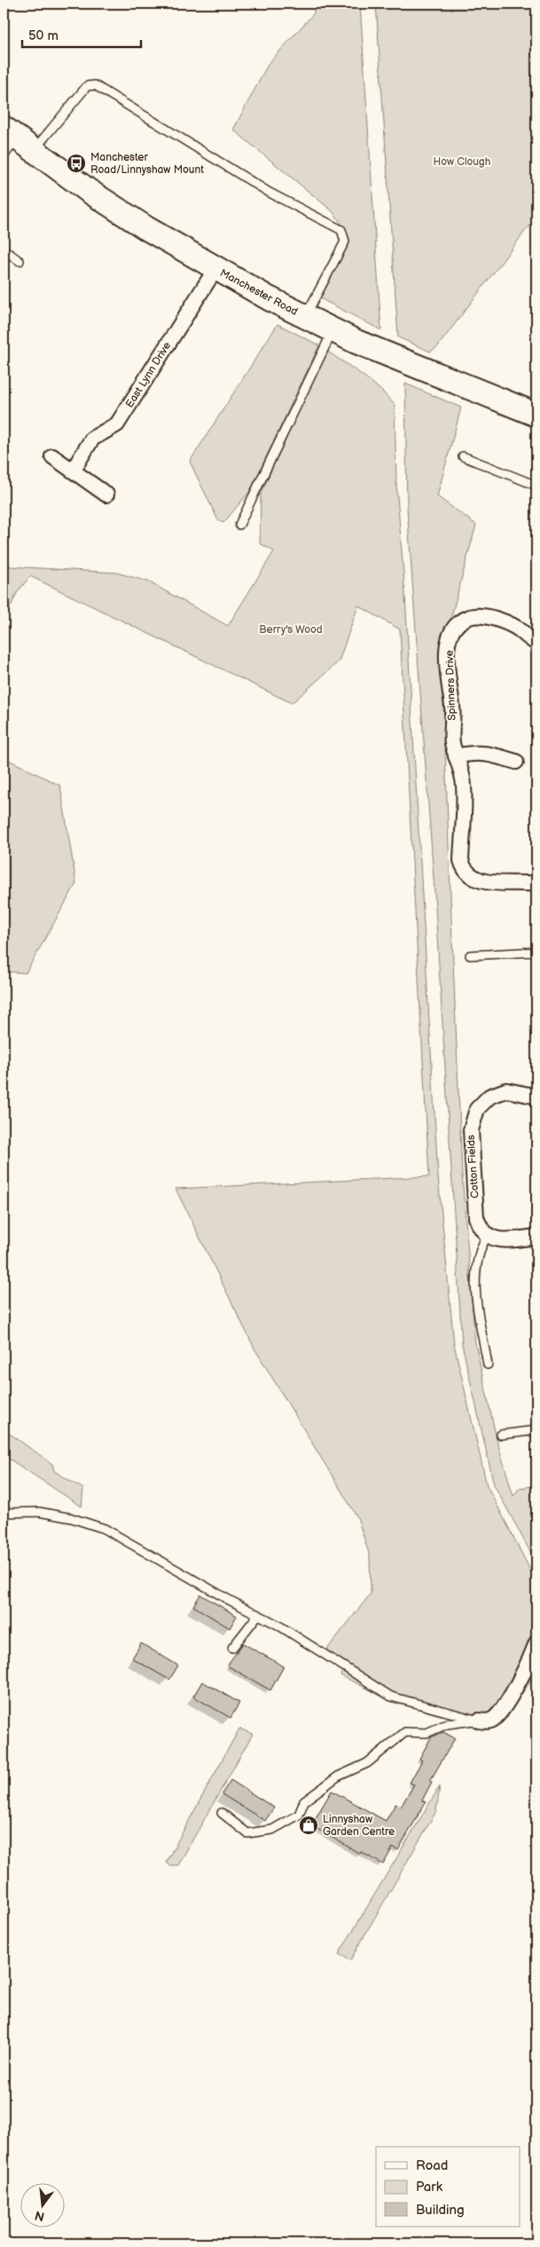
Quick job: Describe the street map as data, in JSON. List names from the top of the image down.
{
  "streets": {
    "main road": ["Manchester Road"],
    "street": ["East Lynn Drive", "Spinners Drive", "Cotton Fields"]
  },
  "crossings": [
    ["Manchester Road", "East Lynn Drive"]
  ],
  "parks": ["How Clough", "Berry's Wood"],
  "places": {
    "bus stop": ["Manchester Road/Linnyshaw Mount"],
    "shop": ["Linnyshaw Garden Centre"]
  },
  "legend": ["Road", "Park", "Building"],
  "scale_bar": "50 m",
  "north": "bottom"
}
